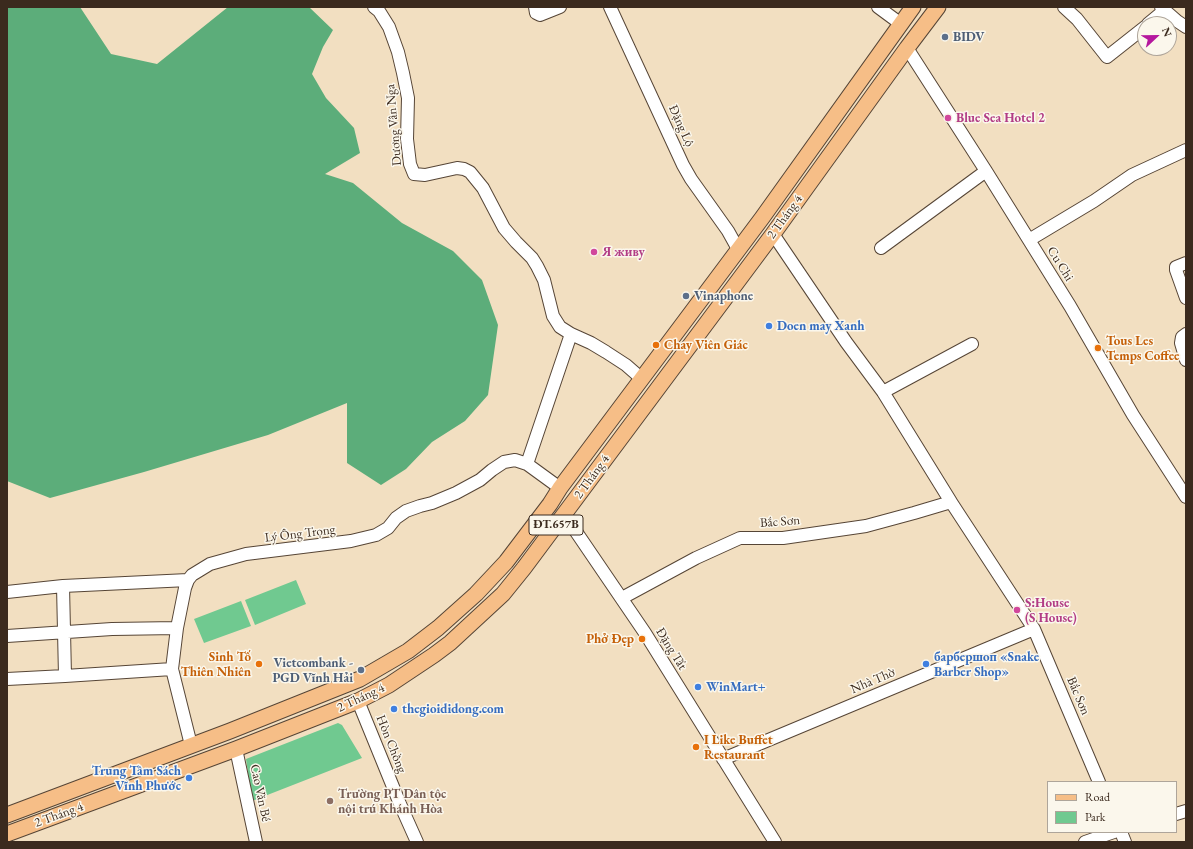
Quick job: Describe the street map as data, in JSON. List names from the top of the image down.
{
  "streets": {
    "main road": ["2 Tháng 4", "ĐT.657B"],
    "street": [
      "Dương Vân Nga",
      "Đặng Lộ",
      "Cu Chi",
      "Bắc Sơn",
      "Lý Ông Trọng",
      "Đặng Tất",
      "Nhà Thờ",
      "Hòn Chồng",
      "Cao Văn Bé"
    ]
  },
  "crossings": [
    ["Dương Vân Nga", "2 Tháng 4"],
    ["Đặng Lộ", "2 Tháng 4"],
    ["2 Tháng 4", "Cu Chi"],
    ["2 Tháng 4", "Bắc Sơn"],
    ["2 Tháng 4", "Lý Ông Trọng"],
    ["2 Tháng 4", "Đặng Tất"],
    ["2 Tháng 4", "Hòn Chồng"],
    ["2 Tháng 4", "Cao Văn Bé"],
    ["Bắc Sơn", "Đặng Tất"],
    ["Bắc Sơn", "Nhà Thờ"],
    ["Đặng Tất", "Nhà Thờ"]
  ],
  "places": [
    "BIDV",
    "Blue Sea Hotel 2",
    "Я живу",
    "Vinaphone",
    "Doen may Xanh",
    "Chay Viên Giác",
    "Tous Les Temps Coffee",
    "S:House (S House)",
    "Phở Đẹp",
    "Sinh Tố Thiên Nhiên",
    "барбершоп «Snake Barber Shop»",
    "Vietcombank - PGD Vĩnh Hải",
    "WinMart+",
    "thegioididong.com",
    "I Like Buffet Restaurant",
    "Trung Tâm Sách Vĩnh Phước",
    "Trường PT Dân tộc nội trú Khánh Hòa"
  ],
  "legend": ["Road", "Park"],
  "north": "right"
}
